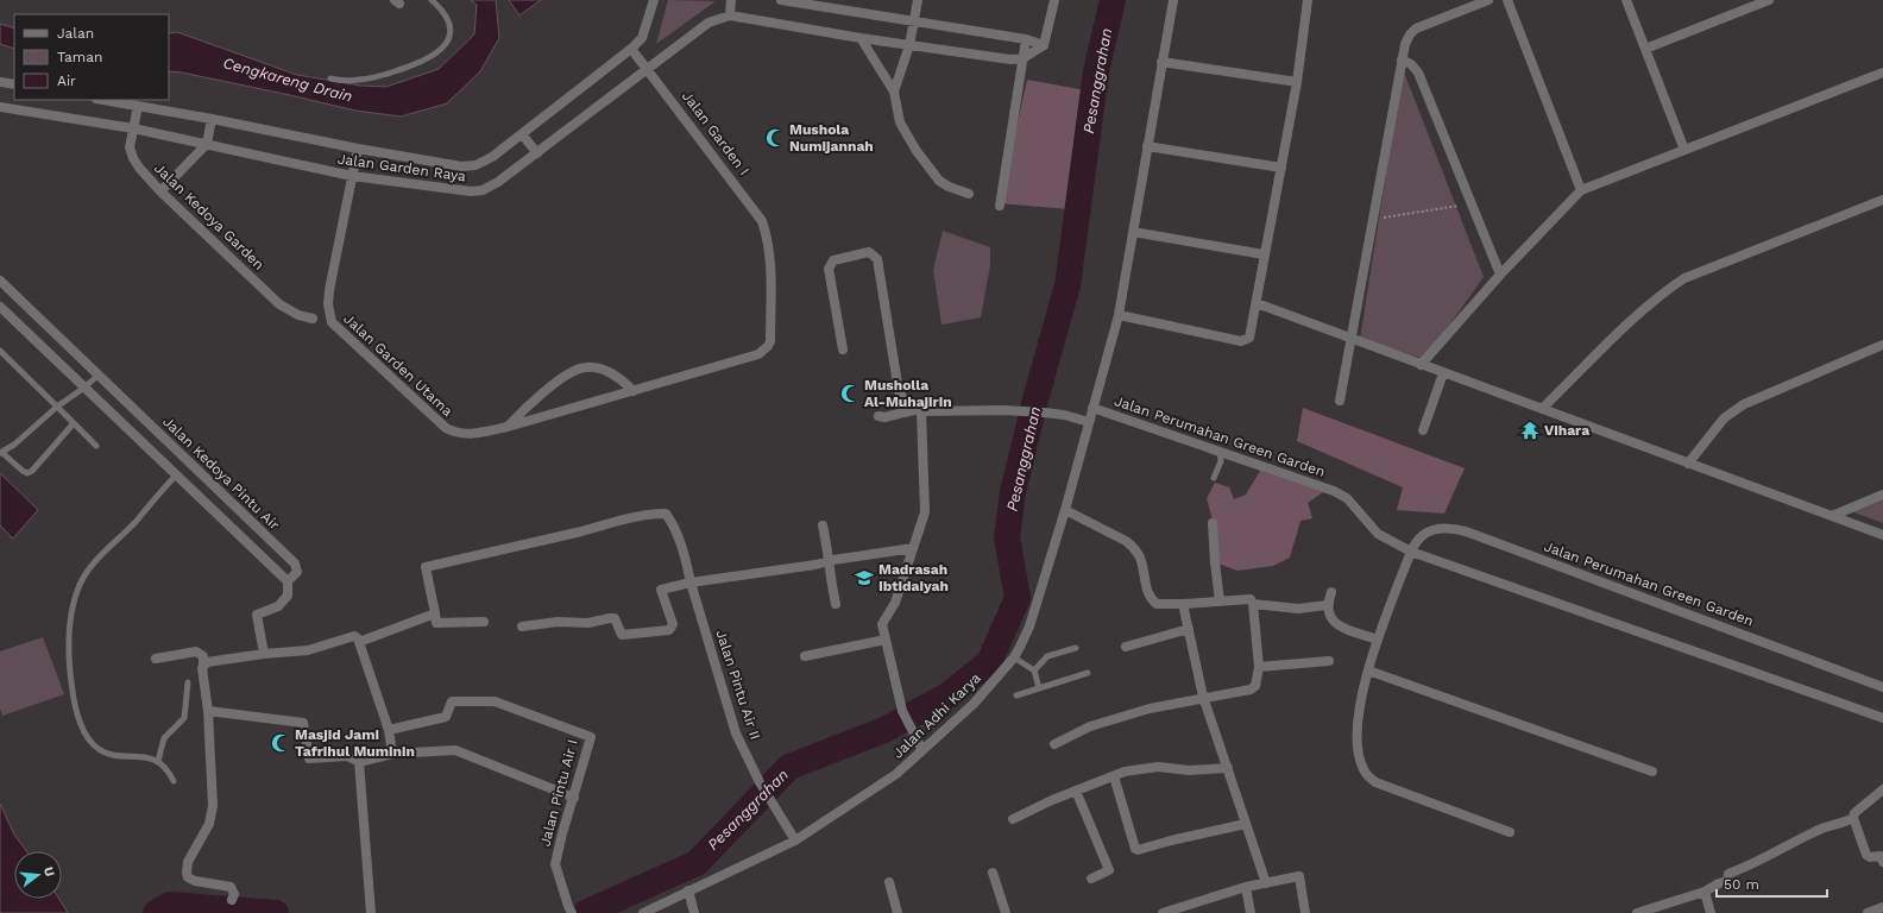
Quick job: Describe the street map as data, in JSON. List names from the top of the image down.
{
  "streets": {
    "street": [
      "Jalan Garden I",
      "Jalan Garden Raya",
      "Jalan Kedoya Garden",
      "Jalan Garden Utama",
      "Jalan Perumahan Green Garden",
      "Jalan Kedoya Pintu Air",
      "Jalan Pintu Air II",
      "Jalan Adhi Karya",
      "Jalan Pintu Air I"
    ]
  },
  "crossings": [
    ["Jalan Garden I", "Jalan Garden Raya"],
    ["Jalan Garden I", "Jalan Garden Utama"],
    ["Jalan Garden Raya", "Jalan Kedoya Garden"],
    ["Jalan Garden Raya", "Jalan Garden Utama"],
    ["Jalan Perumahan Green Garden", "Jalan Adhi Karya"],
    ["Jalan Pintu Air II", "Jalan Adhi Karya"]
  ],
  "water": ["Cengkareng Drain", "Pesanggrahan"],
  "places": {
    "mosque": ["Mushola Numijannah", "Musholla Al-Muhajirin", "Masjid Jami Tafrihul Muminin"],
    "temple": ["Vihara"],
    "school or university": ["Madrasah Ibtidaiyah"]
  },
  "legend": ["Jalan", "Taman", "Air"],
  "scale_bar": "50 m",
  "north": "right"
}
